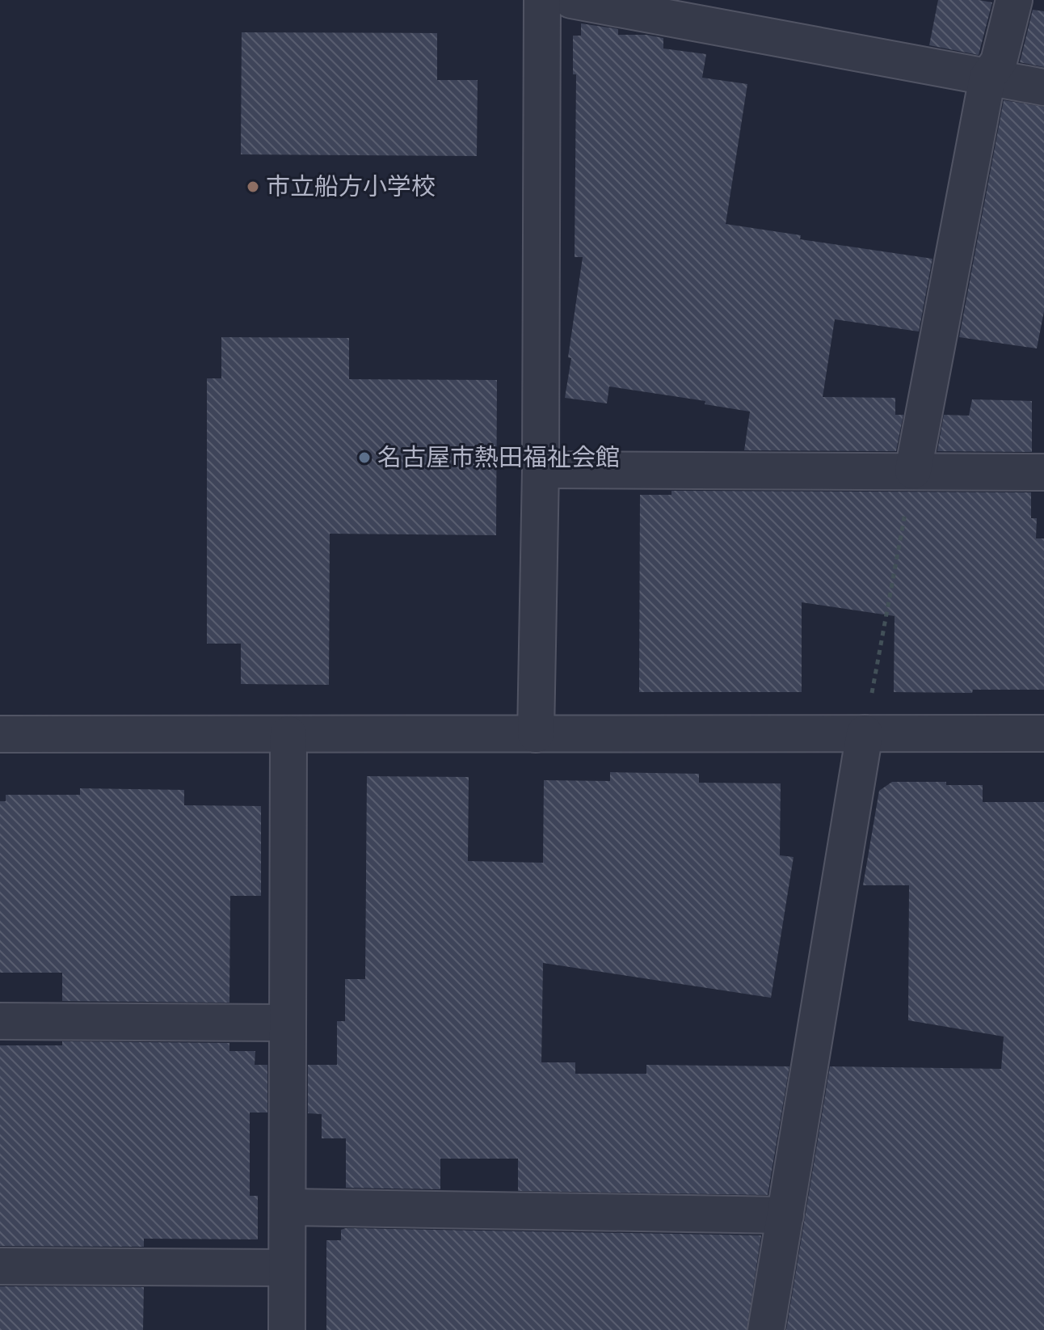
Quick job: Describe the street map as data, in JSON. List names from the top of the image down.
{
  "places": ["市立船方小学校", "名古屋市熱田福祉会館"]
}
